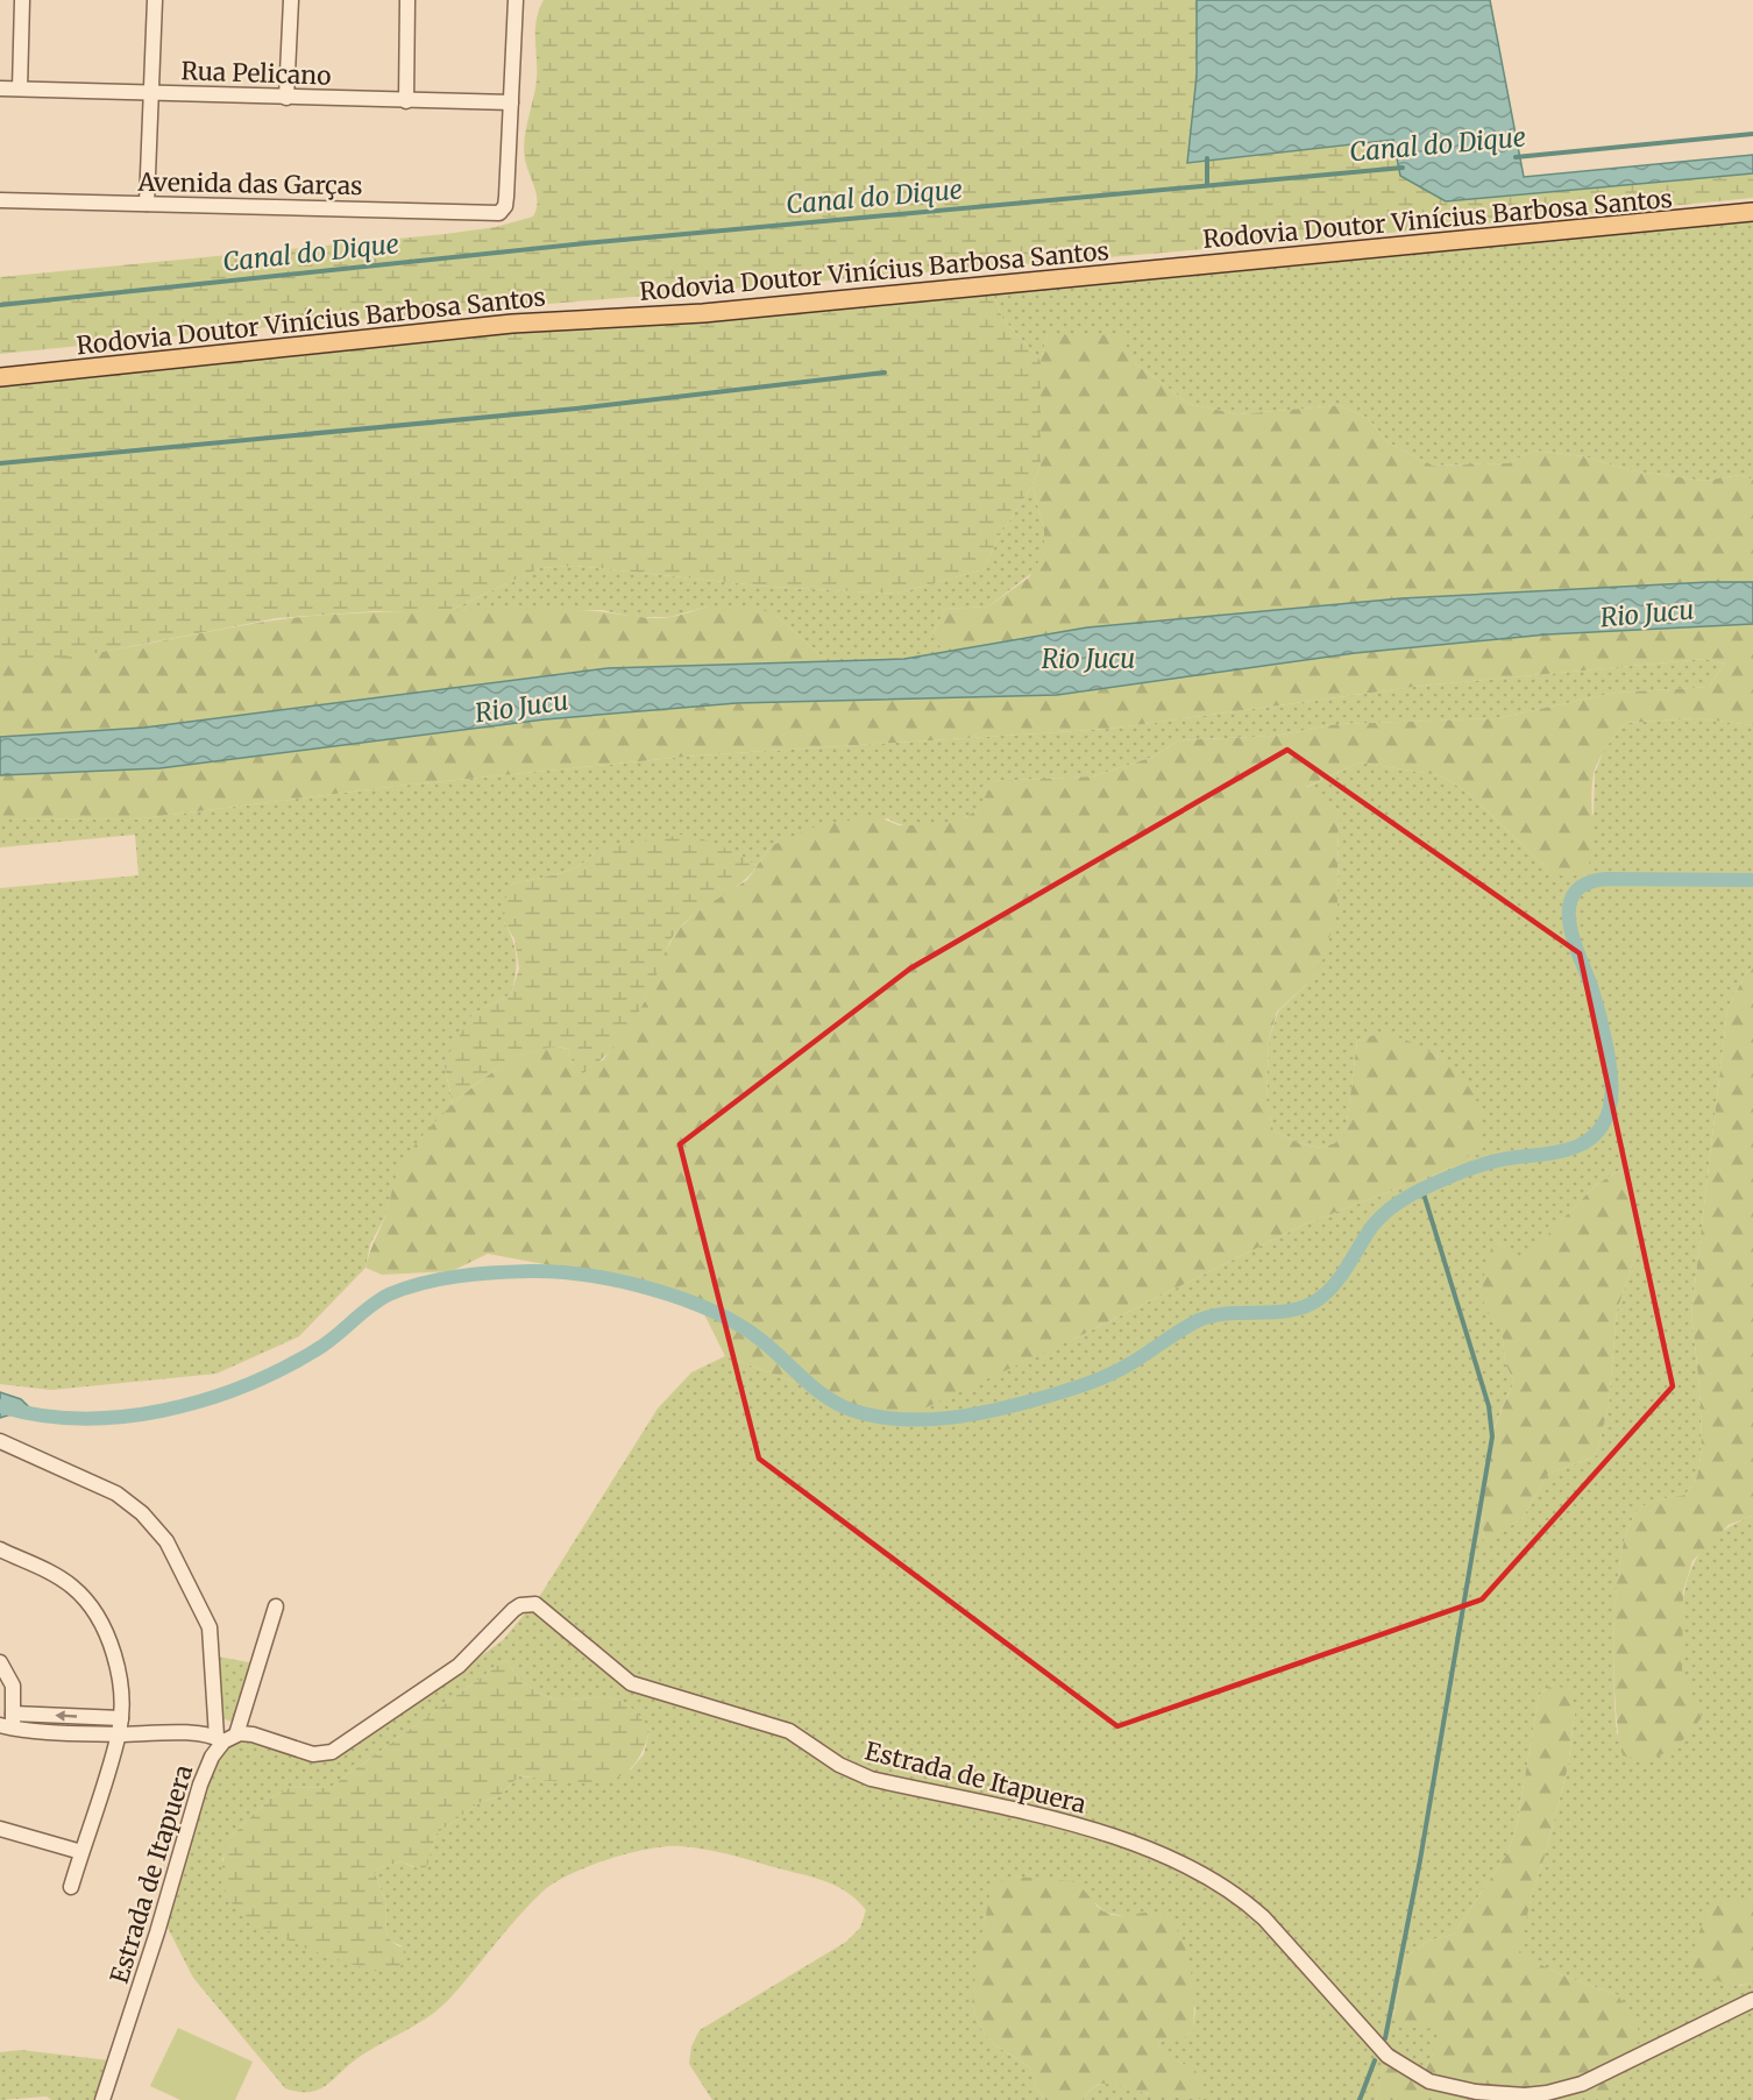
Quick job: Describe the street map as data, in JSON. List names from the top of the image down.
{
  "streets": {
    "main road": ["Rodovia Doutor Vinícius Barbosa Santos"],
    "street": ["Rua Pelicano", "Avenida das Garças", "Estrada de Itapuera"]
  },
  "crossings": [
    ["Rua Pelicano", "Avenida das Garças"]
  ],
  "water": ["Canal do Dique", "Rio Jucu"]
}
